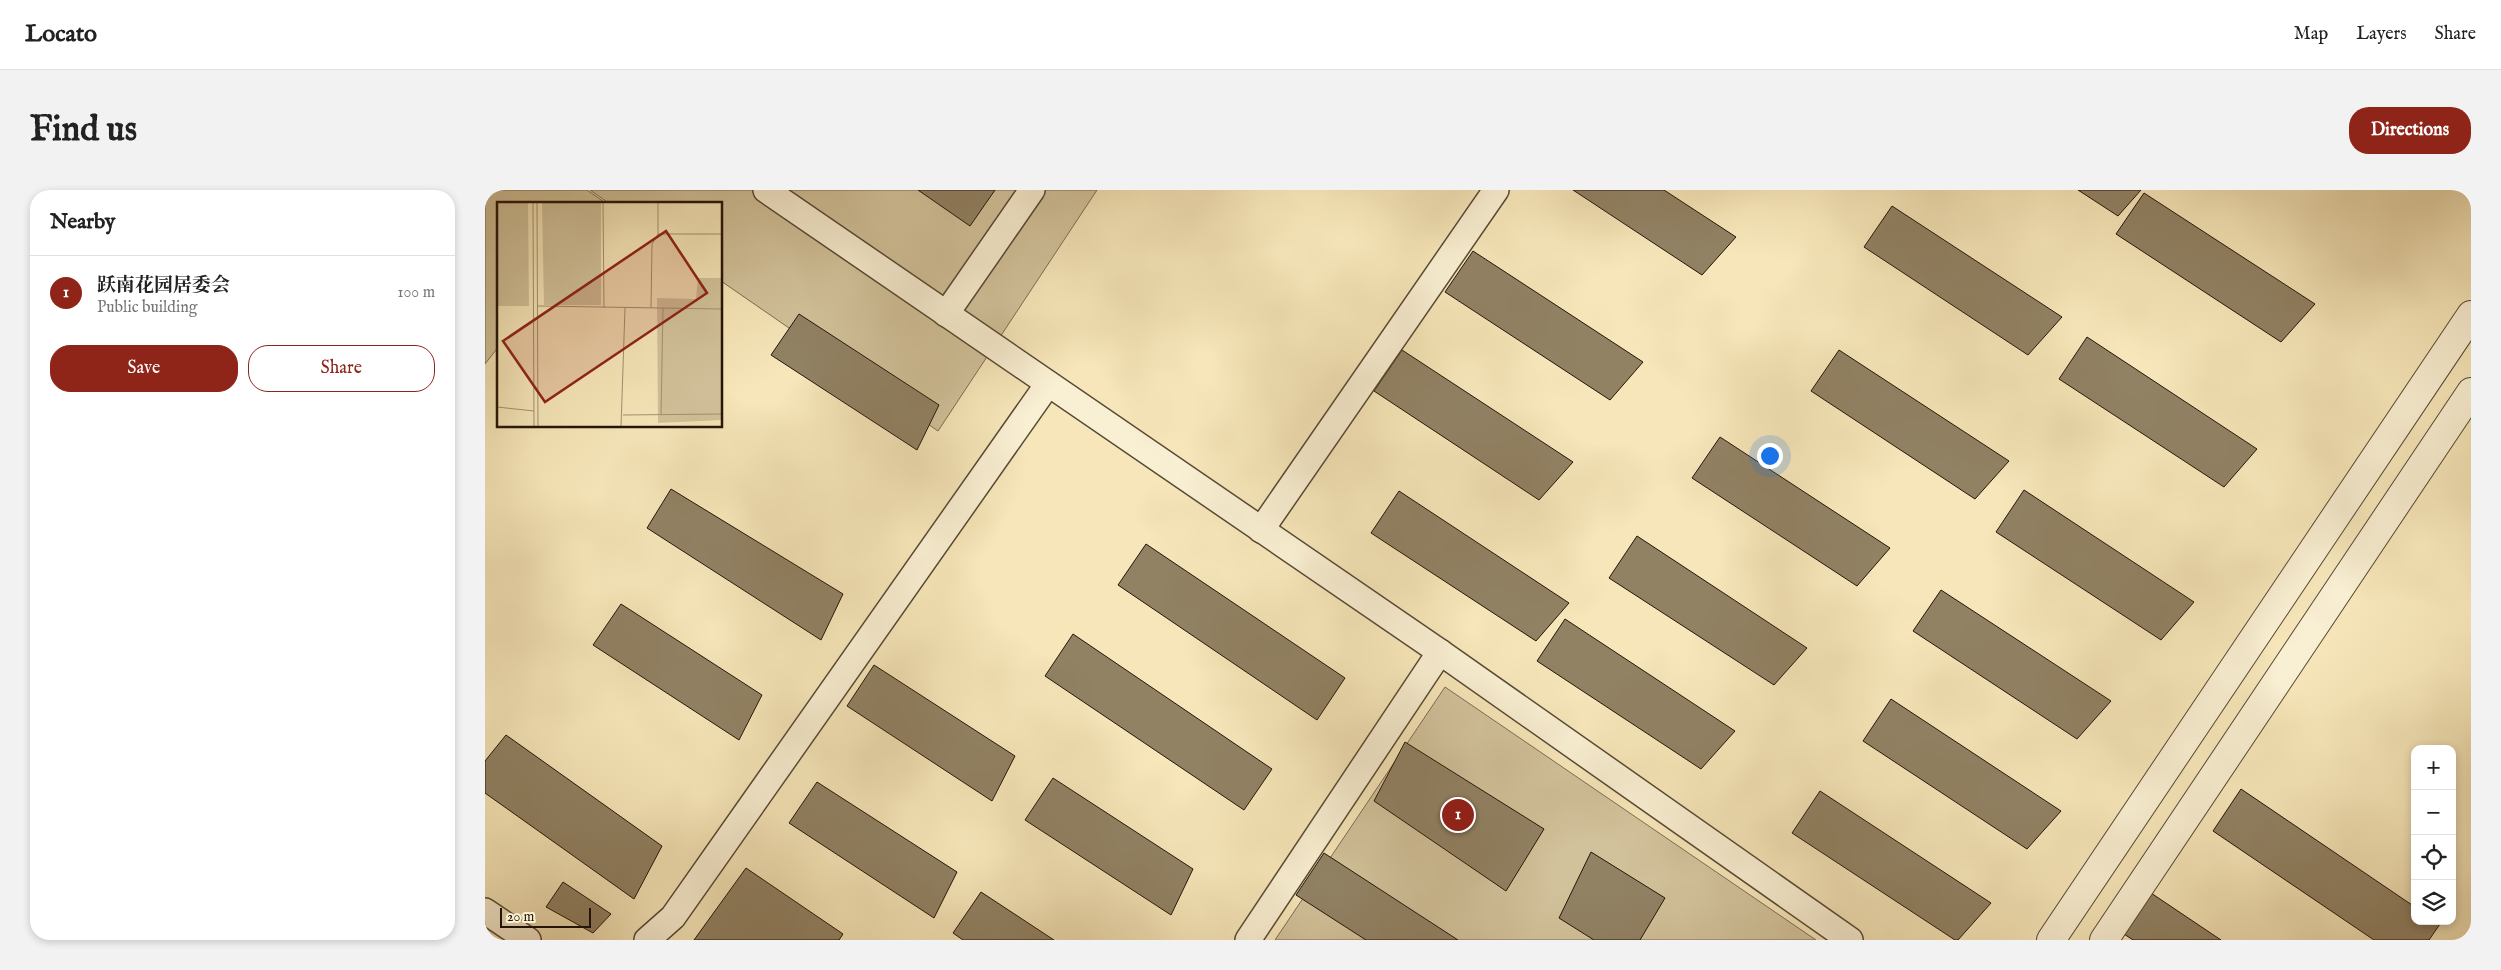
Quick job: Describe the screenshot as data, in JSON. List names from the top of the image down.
{
  "scale_bar": "20 m",
  "page": {
    "header": "Locato",
    "nav": ["Map", "Layers", "Share"],
    "buttons": [
      "Directions",
      ["Save", "Share"]
    ],
    "title": "Find us",
    "heading": "Nearby",
    "list": [
      {
        "mark": "1",
        "name": "跃南花园居委会",
        "note": "Public building",
        "value": "100 m"
      }
    ],
    "map_buttons": ["+", "−"],
    "pins": "1",
    "scale": "20 m"
  }
}
